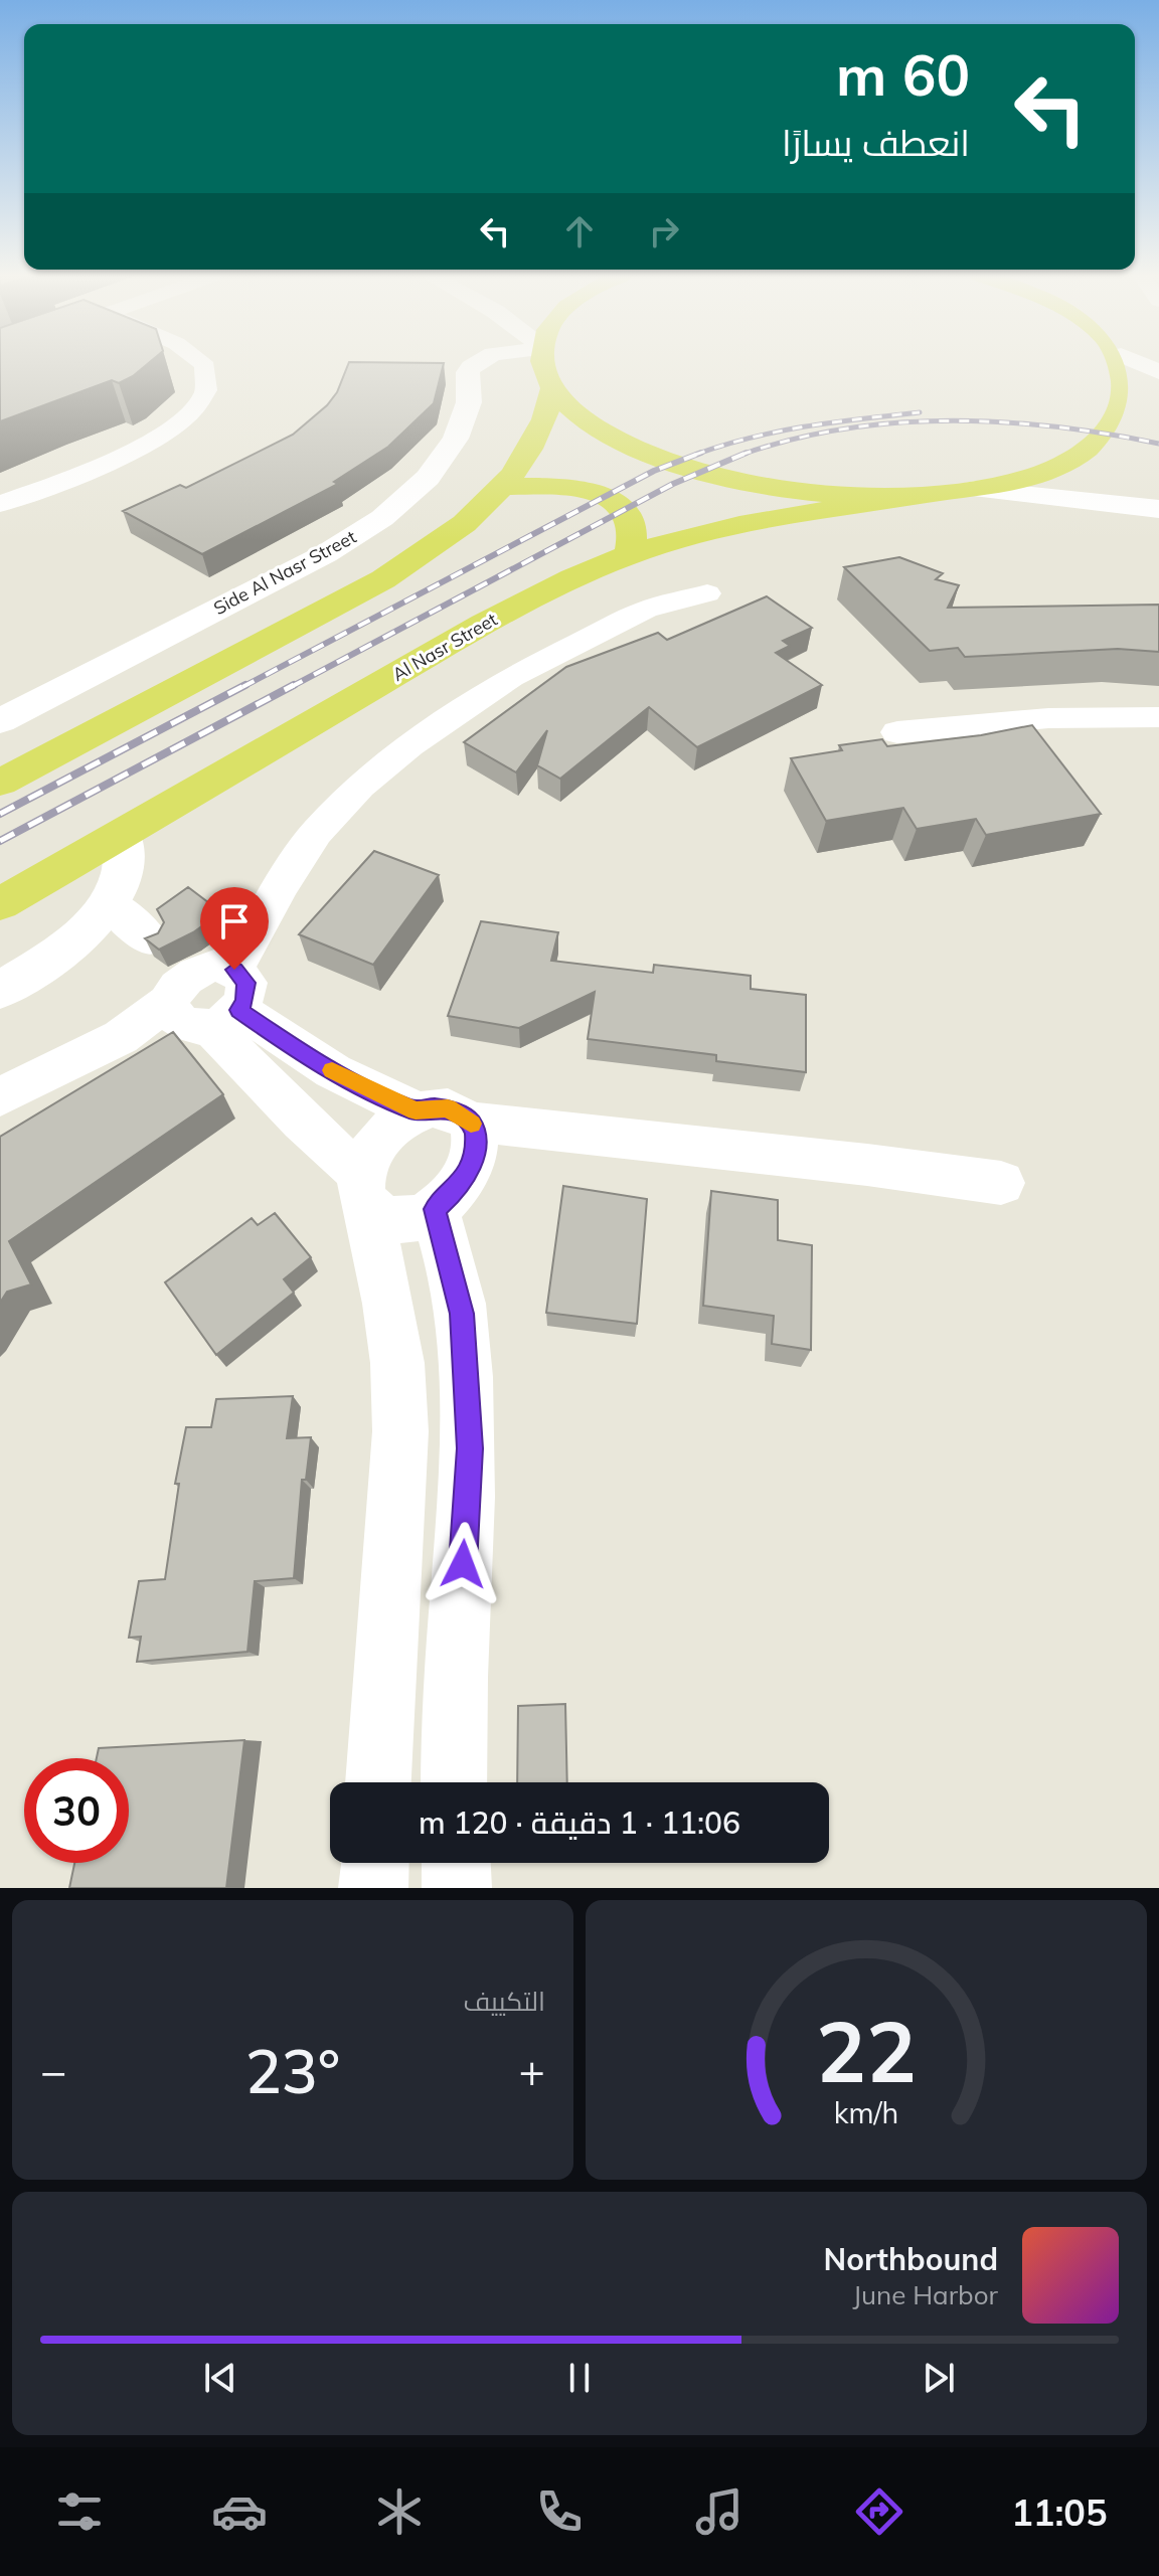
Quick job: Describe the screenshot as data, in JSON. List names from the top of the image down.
{
  "streets": {
    "main road": ["Al Nasr Street"],
    "street": ["Side Al Nasr Street"]
  },
  "page": {
    "turn": ["60 m", "انعطف يسارًا"],
    "limit": "30",
    "trip": "11:06 · 1 دقيقة · 120 m",
    "tile": "التكييف",
    "heat": ["−", "23°", "+"],
    "song": ["Northbound", "June Harbor"],
    "tabs": "11:05",
    "gauge": ["22", "km/h"]
  }
}
